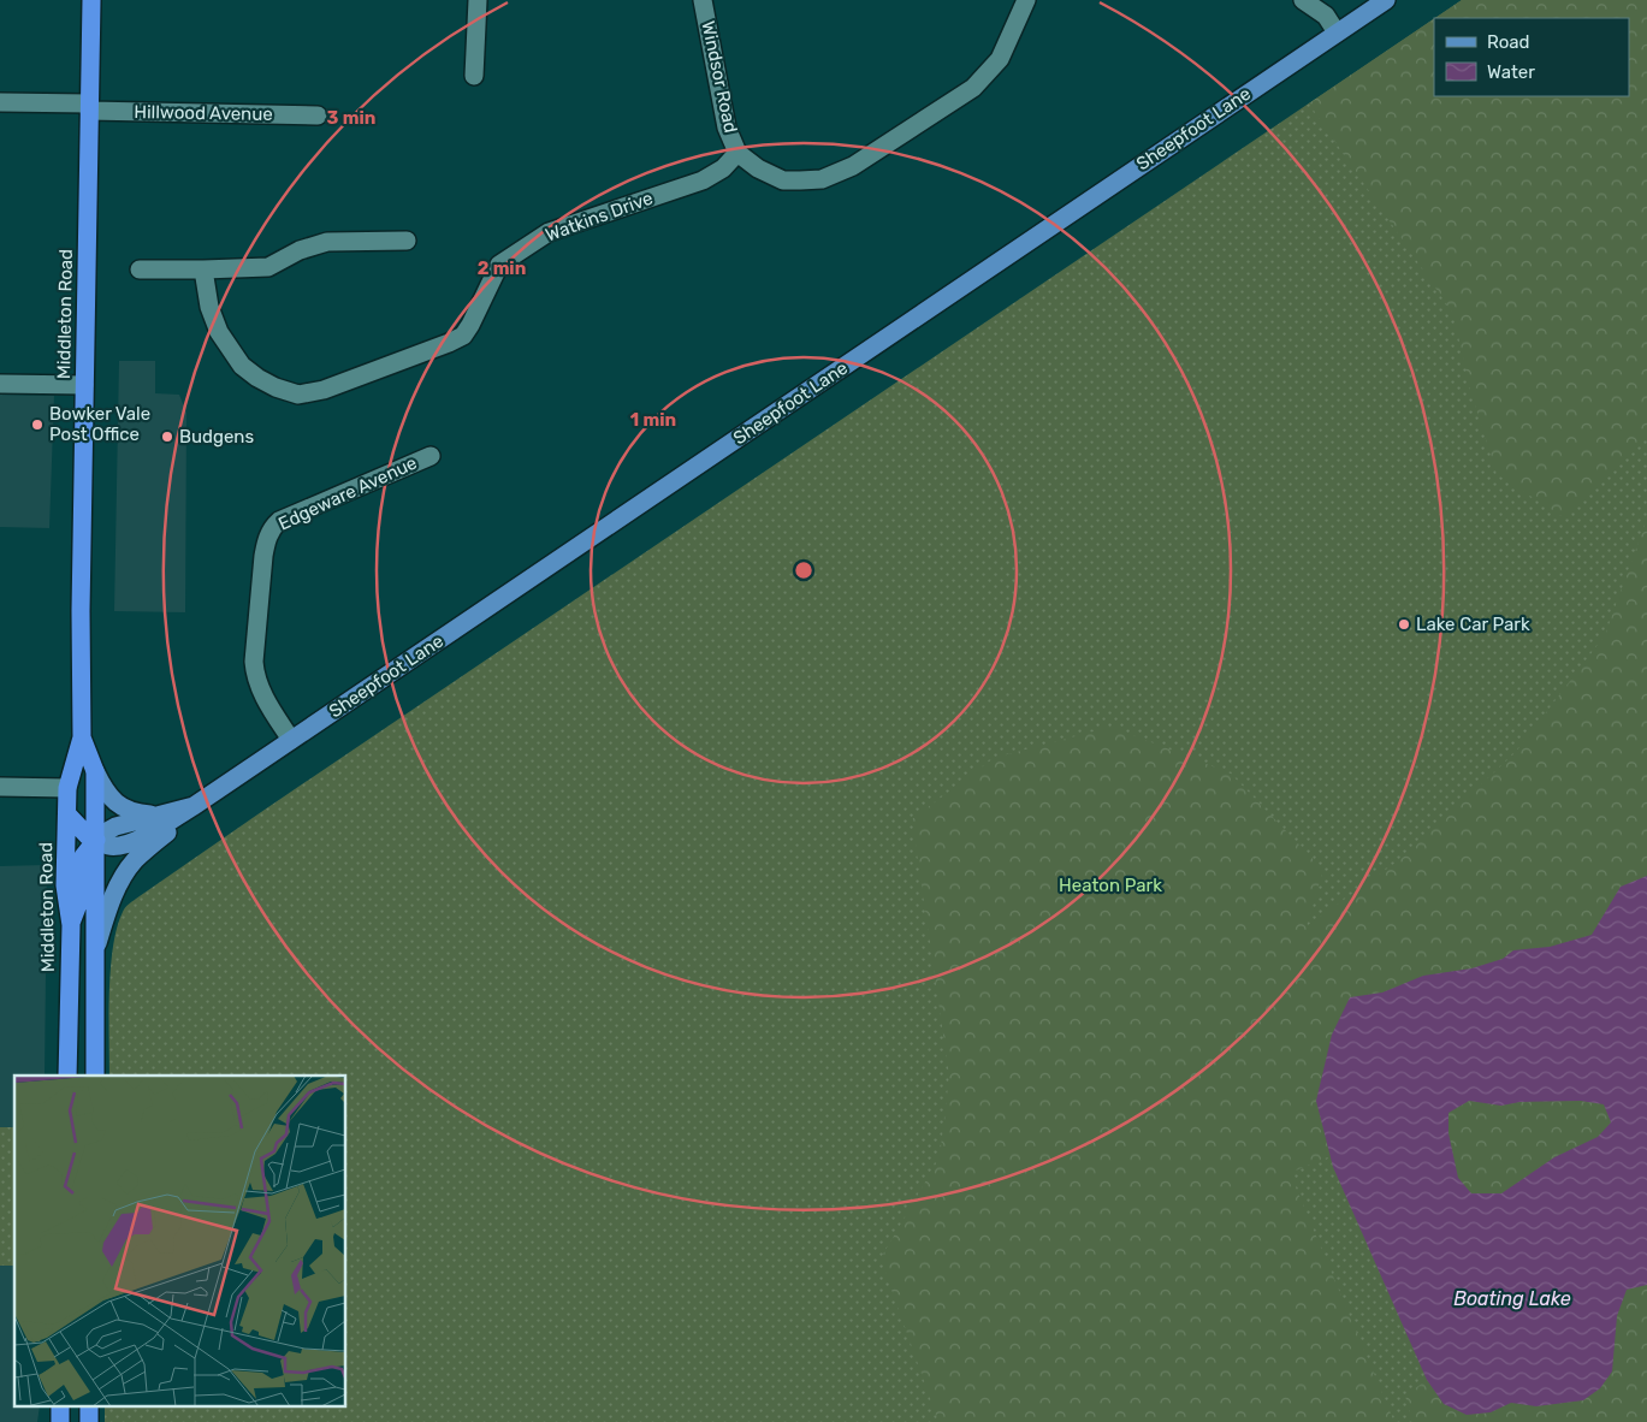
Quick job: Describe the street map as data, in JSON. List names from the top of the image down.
{
  "streets": {
    "highway": ["Middleton Road"],
    "main road": ["Sheepfoot Lane"],
    "street": [
      "Windsor Road",
      "Hillwood Avenue",
      "Watkins Drive",
      "Edgeware Avenue"
    ]
  },
  "crossings": [
    ["Windsor Road", "Watkins Drive"],
    ["Hillwood Avenue", "Middleton Road"],
    ["Sheepfoot Lane", "Middleton Road"],
    ["Sheepfoot Lane", "Edgeware Avenue"]
  ],
  "water": ["Boating Lake"],
  "parks": ["Heaton Park"],
  "places": ["Bowker Vale Post Office", "Budgens", "Lake Car Park"],
  "legend": ["Road", "Water"],
  "rings": ["3 min", "2 min", "1 min"]
}
